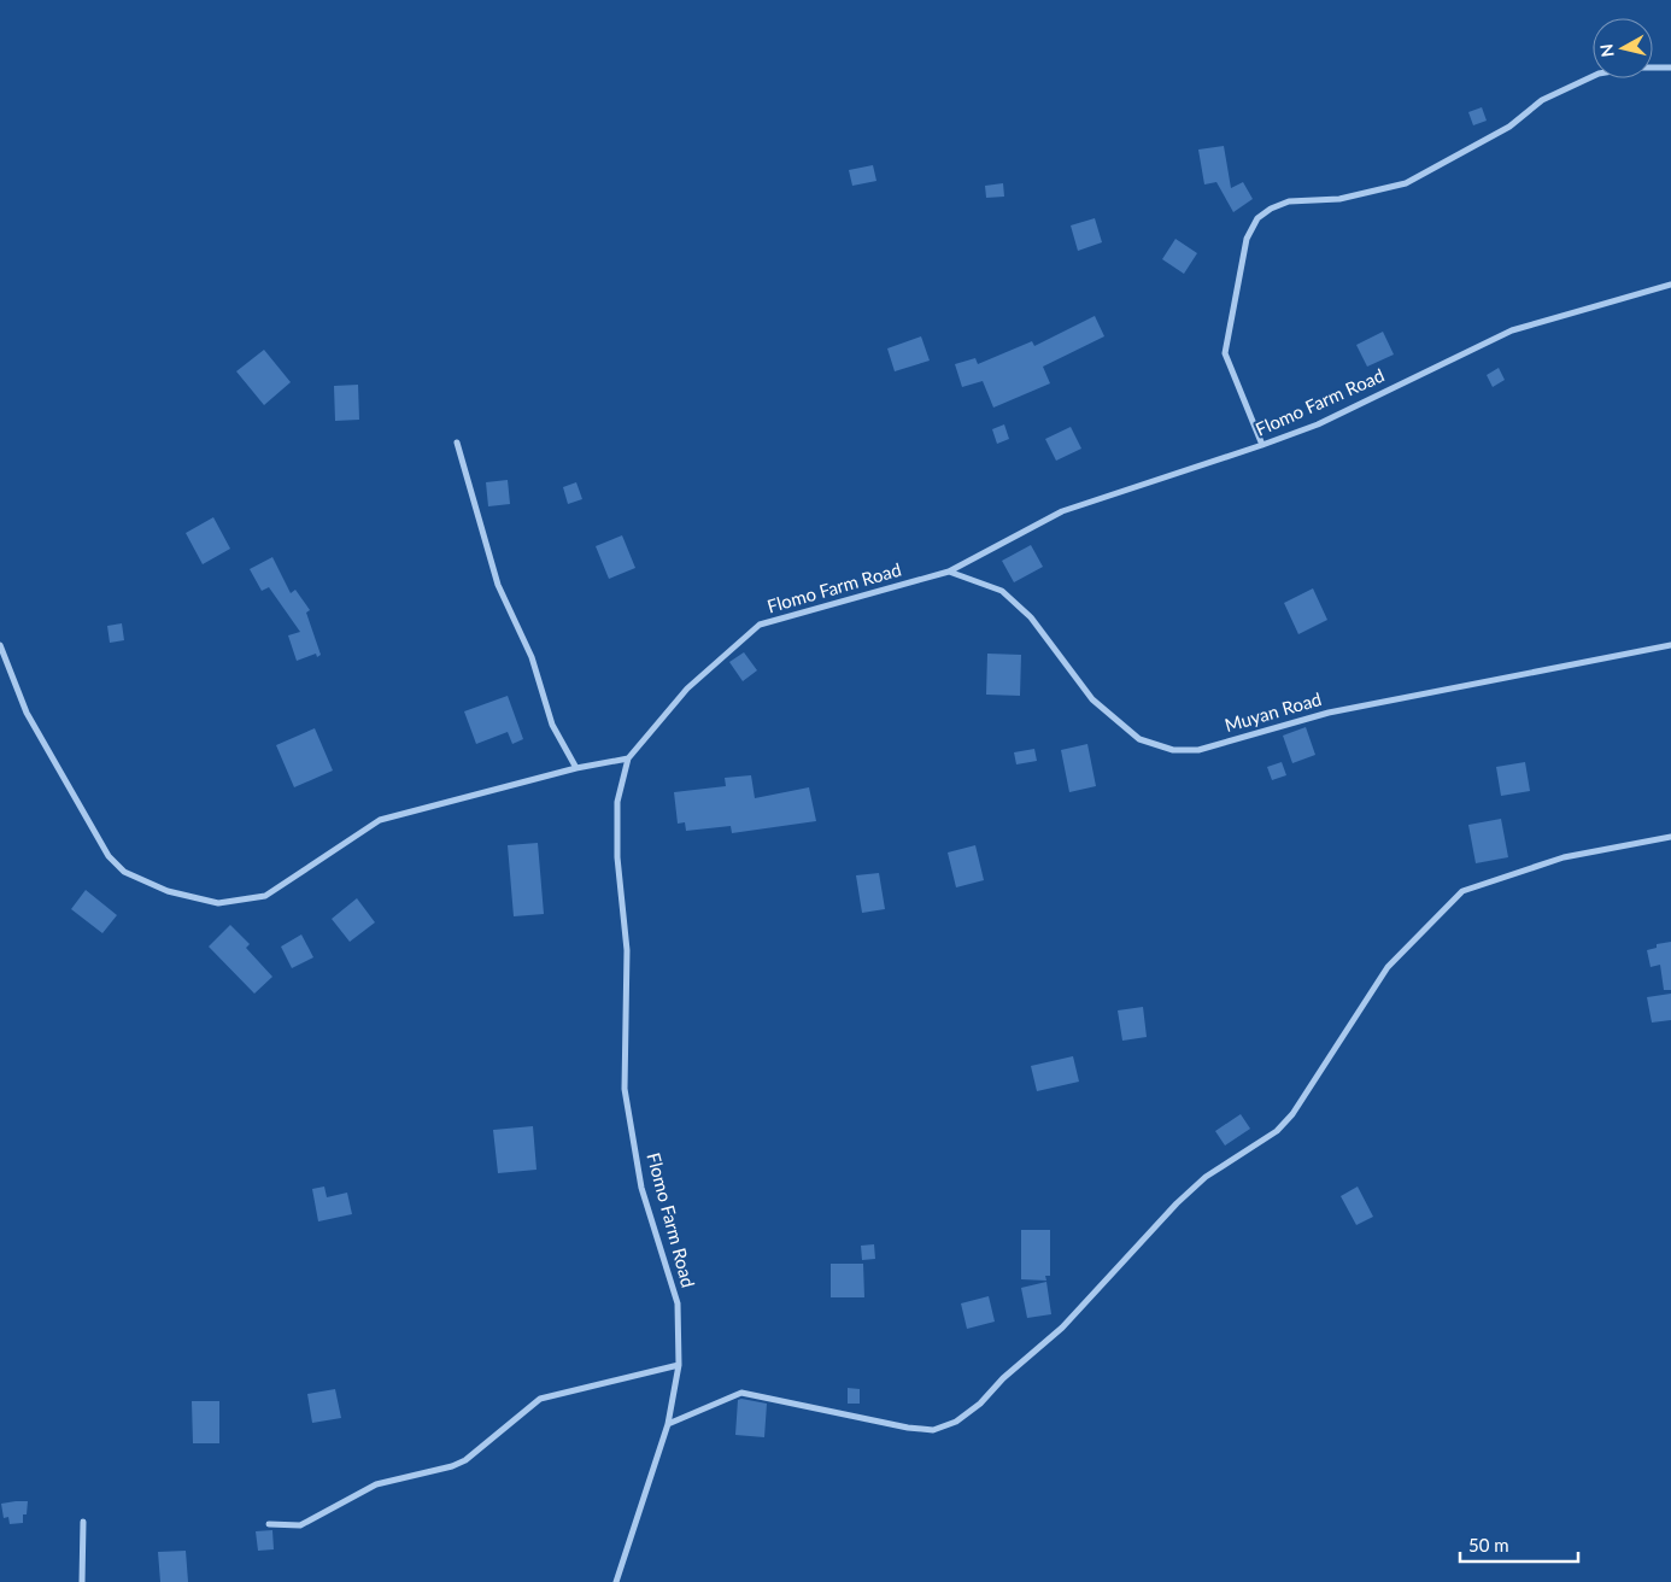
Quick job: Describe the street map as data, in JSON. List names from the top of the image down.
{
  "streets": {
    "street": ["Flomo Farm Road", "Muyan Road"]
  },
  "crossings": [
    ["Flomo Farm Road", "Muyan Road"]
  ],
  "scale_bar": "50 m",
  "north": "left"
}
